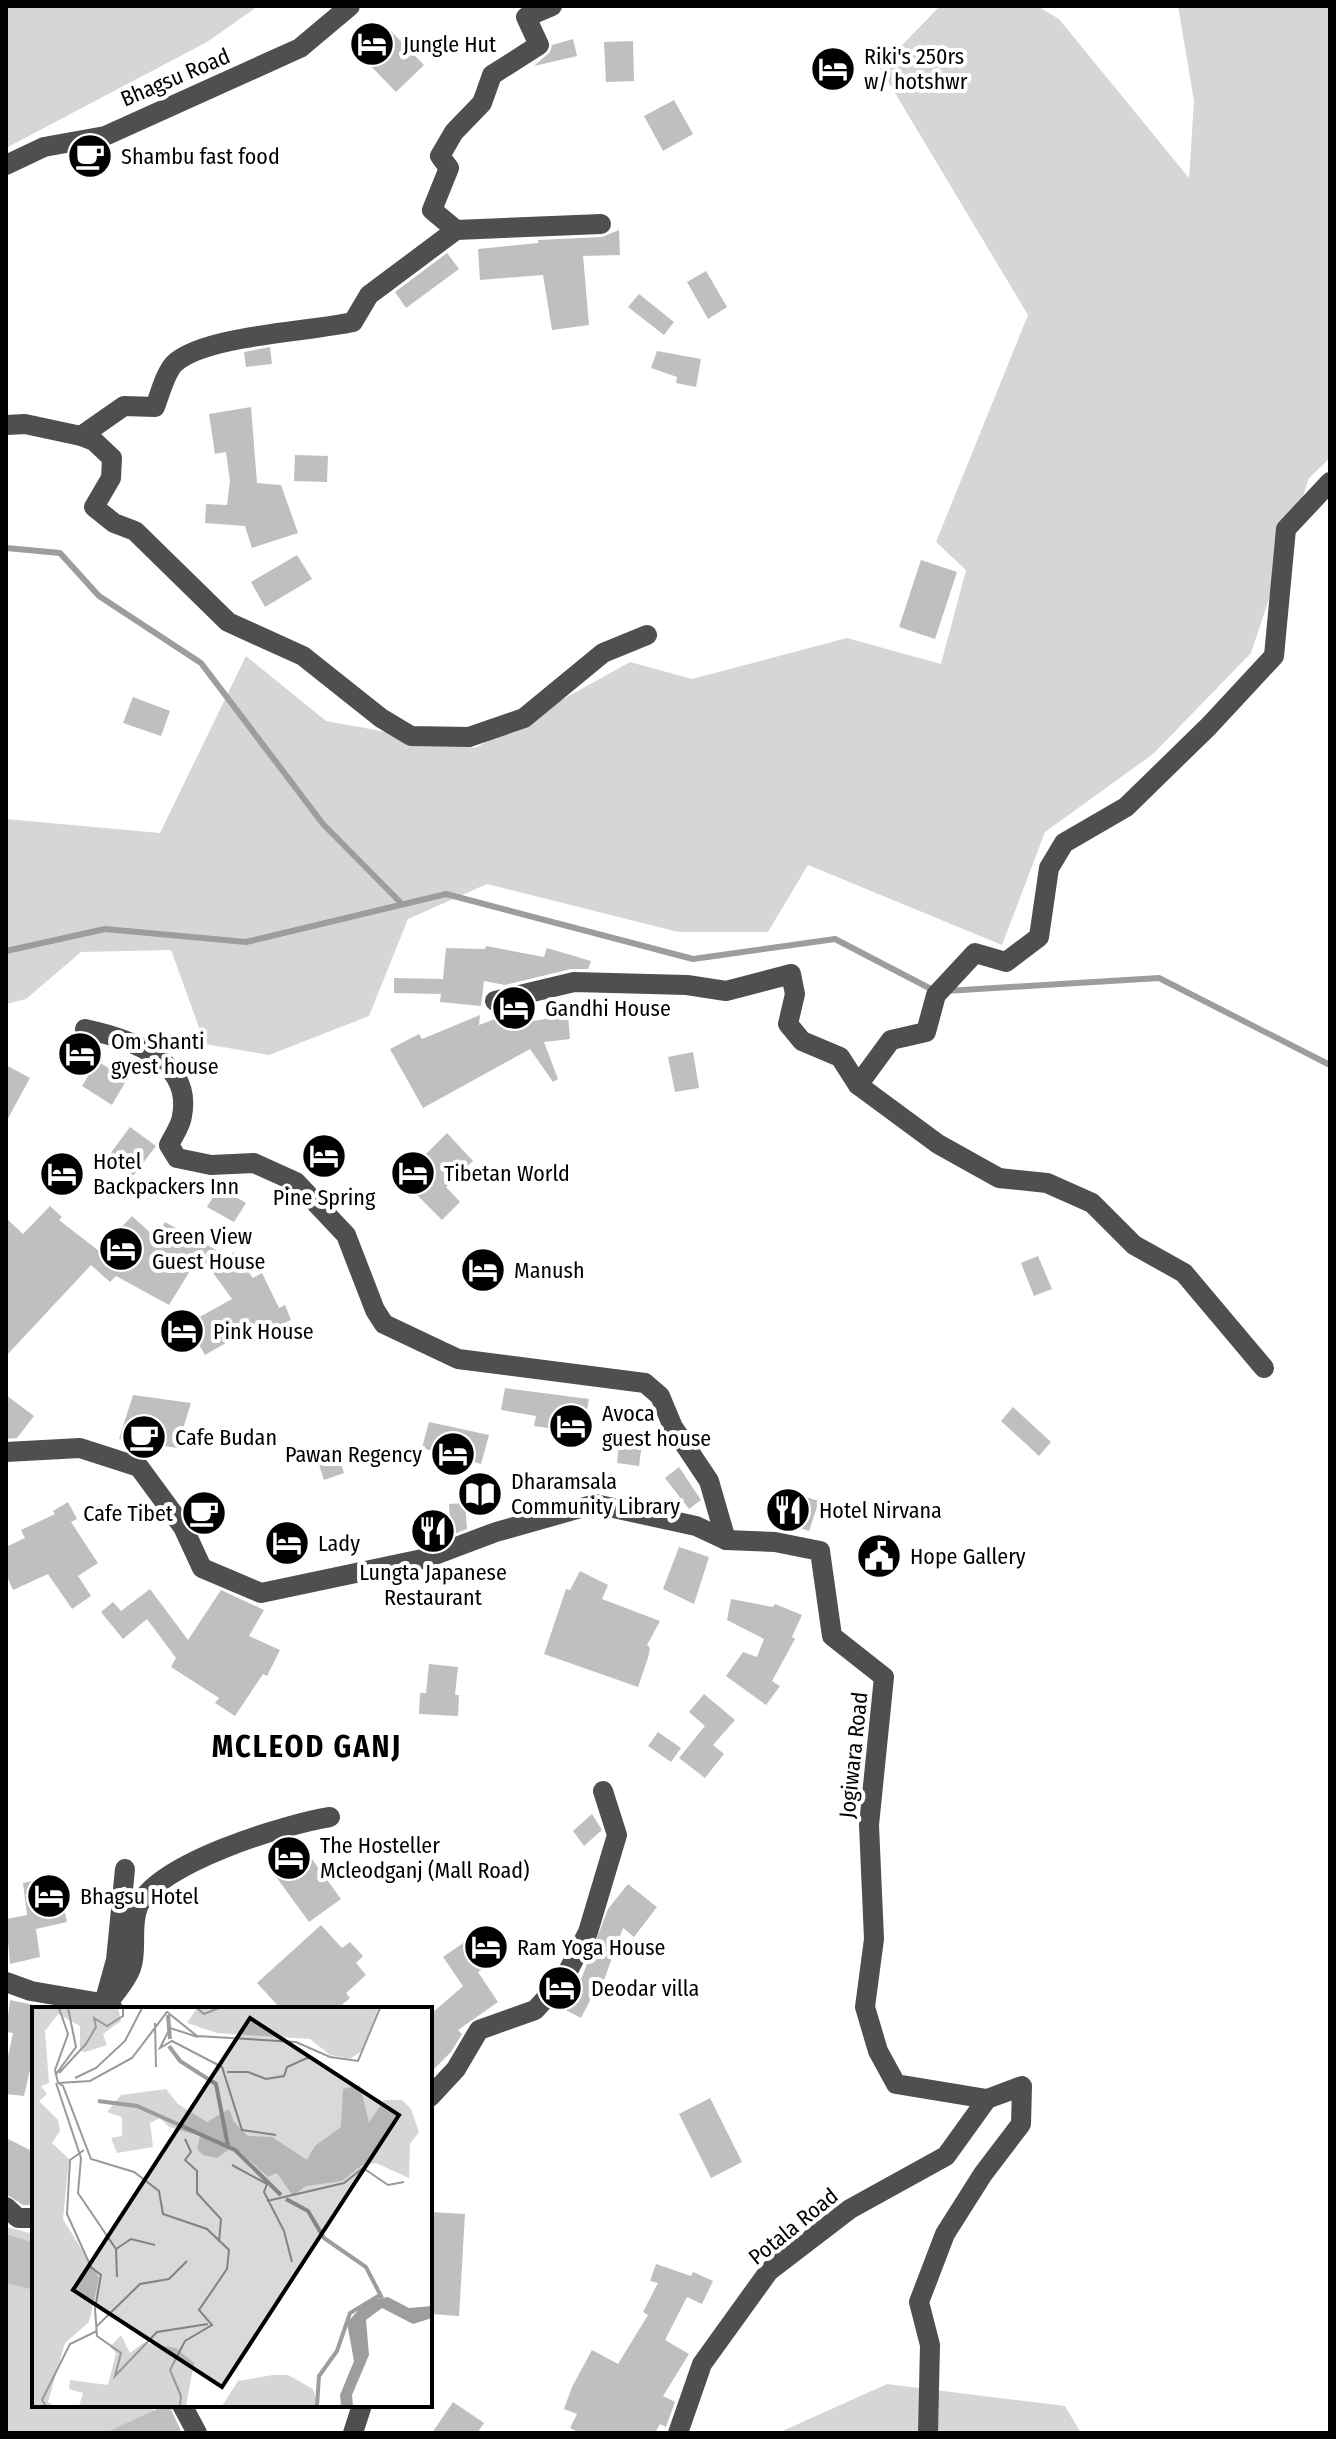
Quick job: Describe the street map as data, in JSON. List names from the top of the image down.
{
  "streets": {
    "street": ["Bhagsu Road", "Jogiwara Road", "Potala Road"]
  },
  "crossings": [
    ["Jogiwara Road", "Potala Road"]
  ],
  "districts": ["MCLEOD GANJ"],
  "places": {
    "hotel": [
      "Jungle Hut",
      "Riki's 250rs w/ hotshwr",
      "Gandhi House",
      "Om Shanti gyest house",
      "Pine Spring",
      "Tibetan World",
      "Hotel Backpackers Inn",
      "Green View Guest House",
      "Manush",
      "Pink House",
      "Avoca guest house",
      "Pawan Regency",
      "Lady",
      "The Hosteller Mcleodganj (Mall Road)",
      "Bhagsu Hotel",
      "Ram Yoga House",
      "Deodar villa"
    ],
    "cafe": ["Shambu fast food", "Cafe Budan", "Cafe Tibet"],
    "library": ["Dharamsala Community Library"],
    "restaurant": ["Hotel Nirvana", "Lungta Japanese Restaurant"],
    "public building": ["Hope Gallery"]
  }
}
